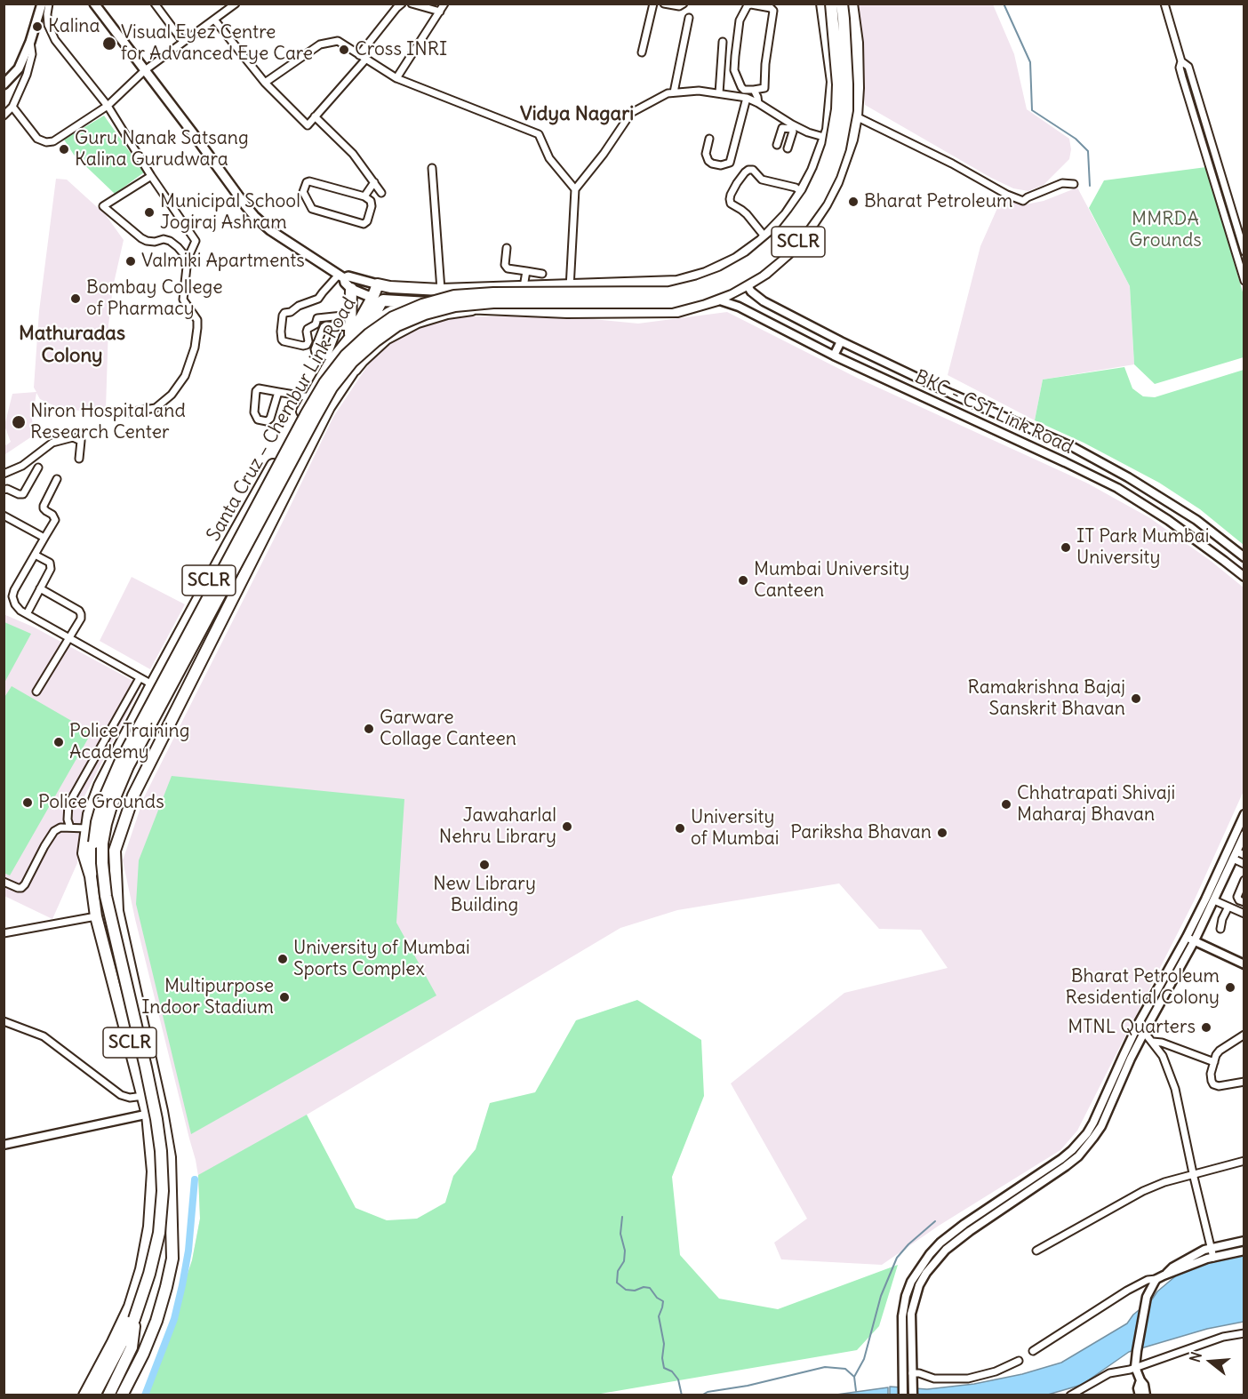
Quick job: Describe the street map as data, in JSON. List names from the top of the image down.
{
  "streets": {
    "highway": ["SCLR", "Santa Cruz – Chembur Link Road"],
    "street": ["BKC - CST Link Road"]
  },
  "crossings": [
    ["BKC - CST Link Road", "Santa Cruz – Chembur Link Road"]
  ],
  "districts": ["Vidya Nagari", "Mathuradas Colony"],
  "parks": ["MMRDA Grounds"],
  "places": [
    "Kalina",
    "Visual Eyez Centre for Advanced Eye Care",
    "Cross INRI",
    "Guru Nanak Satsang Kalina Gurudwara",
    "Bharat Petroleum",
    "Municipal School Jogiraj Ashram",
    "Valmiki Apartments",
    "Bombay College of Pharmacy",
    "Niron Hospital and Research Center",
    "IT Park Mumbai University",
    "Mumbai University Canteen",
    "Ramakrishna Bajaj Sanskrit Bhavan",
    "Garware Collage Canteen",
    "Police Training Academy",
    "Police Grounds",
    "Chhatrapati Shivaji Maharaj Bhavan",
    "Jawaharlal Nehru Library",
    "University of Mumbai",
    "Pariksha Bhavan",
    "New Library Building",
    "University of Mumbai Sports Complex",
    "Bharat Petroleum Residential Colony",
    "Multipurpose Indoor Stadium",
    "MTNL Quarters"
  ],
  "north": "left"
}
